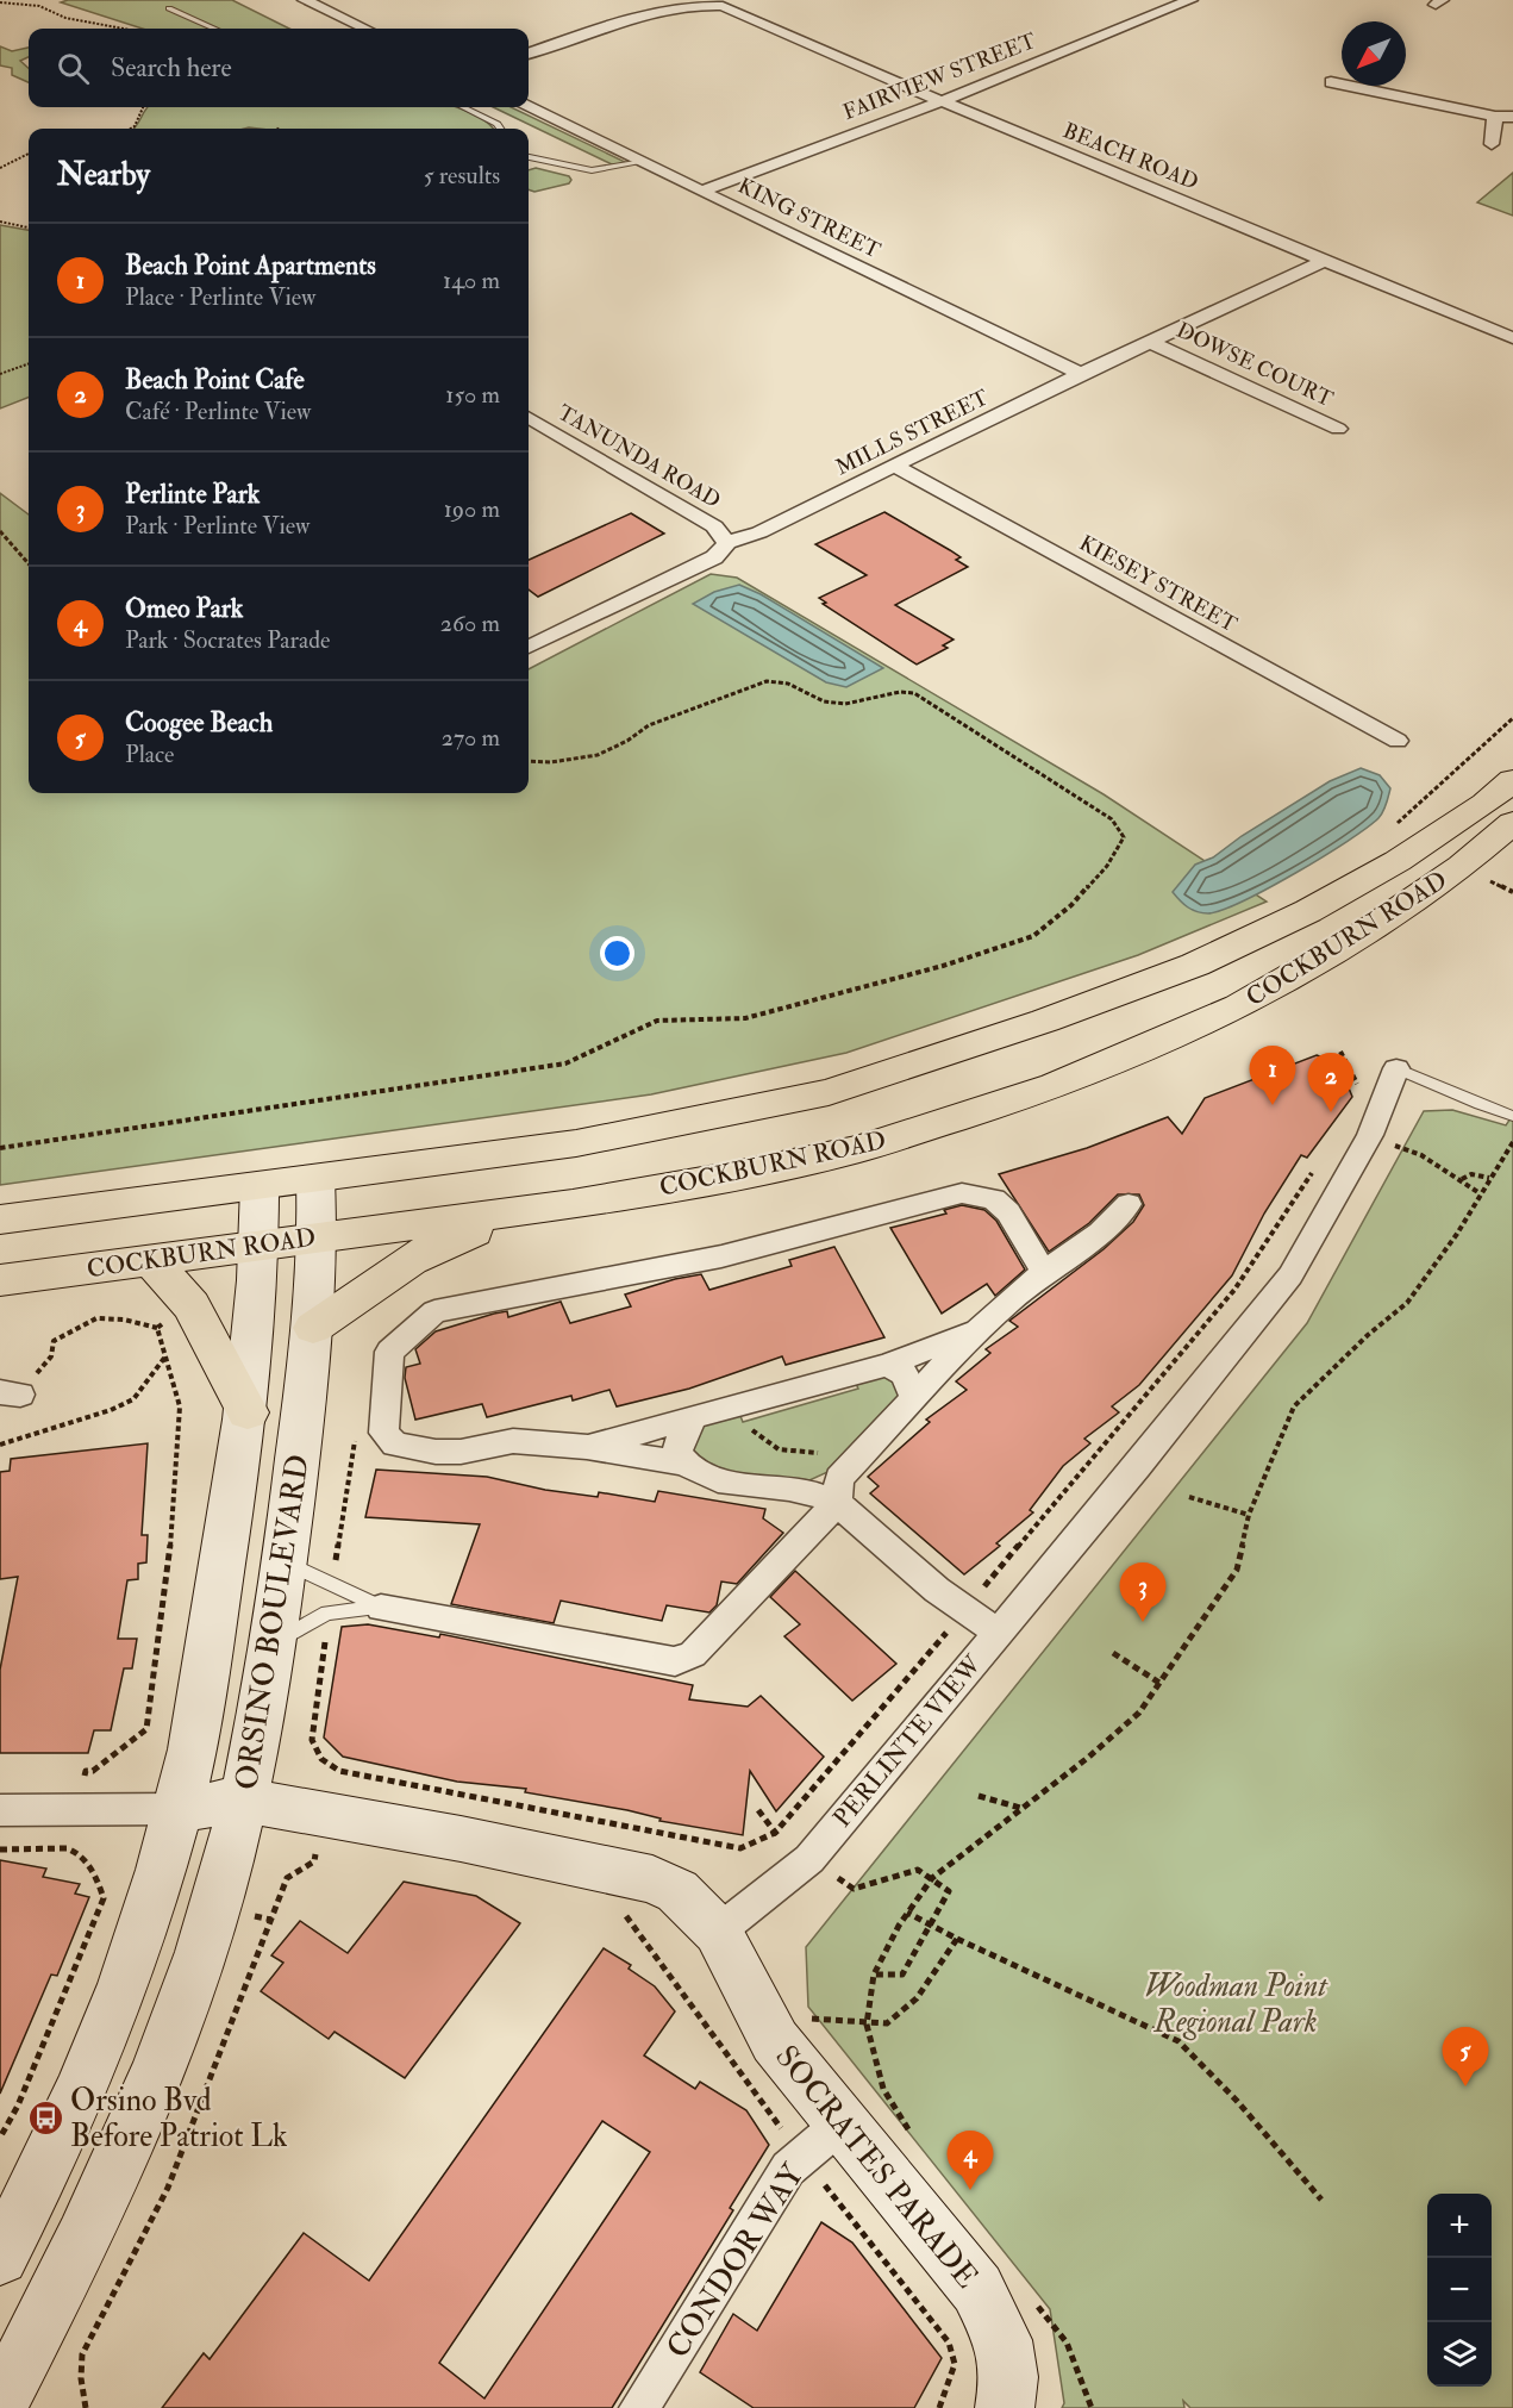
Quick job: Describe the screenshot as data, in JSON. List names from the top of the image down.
{
  "streets": {
    "main road": ["COCKBURN ROAD", "ORSINO BOULEVARD", "SOCRATES PARADE"],
    "street": [
      "FAIRVIEW STREET",
      "BEACH ROAD",
      "KING STREET",
      "DOWSE COURT",
      "MILLS STREET",
      "TANUNDA ROAD",
      "KIESEY STREET",
      "PERLINTE VIEW",
      "CONDOR WAY"
    ]
  },
  "crossings": [
    ["FAIRVIEW STREET", "BEACH ROAD"],
    ["FAIRVIEW STREET", "KING STREET"],
    ["BEACH ROAD", "MILLS STREET"],
    ["KING STREET", "MILLS STREET"],
    ["DOWSE COURT", "MILLS STREET"],
    ["MILLS STREET", "TANUNDA ROAD"],
    ["MILLS STREET", "KIESEY STREET"],
    ["COCKBURN ROAD", "ORSINO BOULEVARD"],
    ["PERLINTE VIEW", "SOCRATES PARADE"],
    ["SOCRATES PARADE", "CONDOR WAY"]
  ],
  "parks": ["Woodman Point Regional Park"],
  "places": {
    "bus stop": ["Orsino Bvd Before Patriot Lk"]
  },
  "north": "bottom left",
  "page": {
    "search": "Search here",
    "heading": ["Nearby", "5 results"],
    "list": [
      {
        "mark": "1",
        "name": "Beach Point Apartments",
        "note": "Place · Perlinte View",
        "value": "140 m"
      },
      {
        "mark": "2",
        "name": "Beach Point Cafe",
        "note": "Café · Perlinte View",
        "value": "150 m"
      },
      {
        "mark": "3",
        "name": "Perlinte Park",
        "note": "Park · Perlinte View",
        "value": "190 m"
      },
      {
        "mark": "4",
        "name": "Omeo Park",
        "note": "Park · Socrates Parade",
        "value": "260 m"
      },
      {
        "mark": "5",
        "name": "Coogee Beach",
        "note": "Place",
        "value": "270 m"
      }
    ],
    "pins": [
      "1",
      "2",
      "3",
      "5",
      "4"
    ],
    "map_buttons": ["+", "−"]
  }
}
